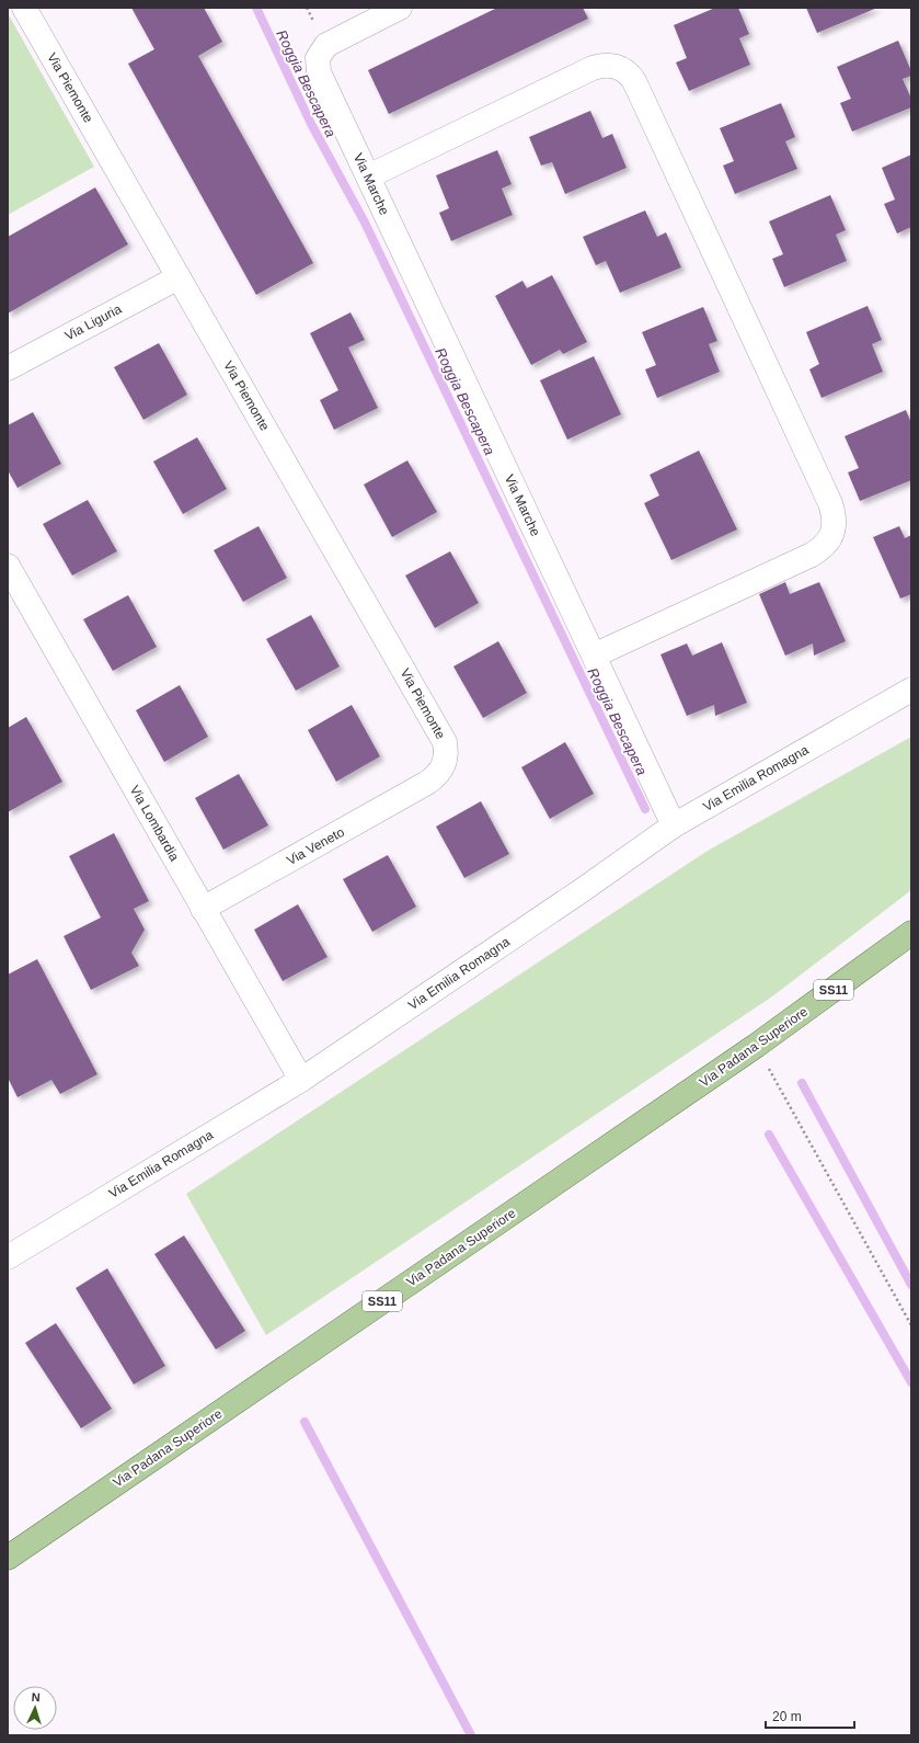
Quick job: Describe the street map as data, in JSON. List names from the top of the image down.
{
  "streets": {
    "main road": ["SS11", "Via Padana Superiore"],
    "street": [
      "Via Piemonte",
      "Via Marche",
      "Via Liguria",
      "Via Emilia Romagna",
      "Via Lombardia",
      "Via Veneto"
    ]
  },
  "crossings": [
    ["Via Piemonte", "Via Liguria"],
    ["Via Piemonte", "Via Veneto"],
    ["Via Marche", "Via Emilia Romagna"],
    ["Via Emilia Romagna", "Via Lombardia"],
    ["Via Lombardia", "Via Veneto"]
  ],
  "water": ["Roggia Bescapera"],
  "scale_bar": "20 m",
  "north": "top"
}
